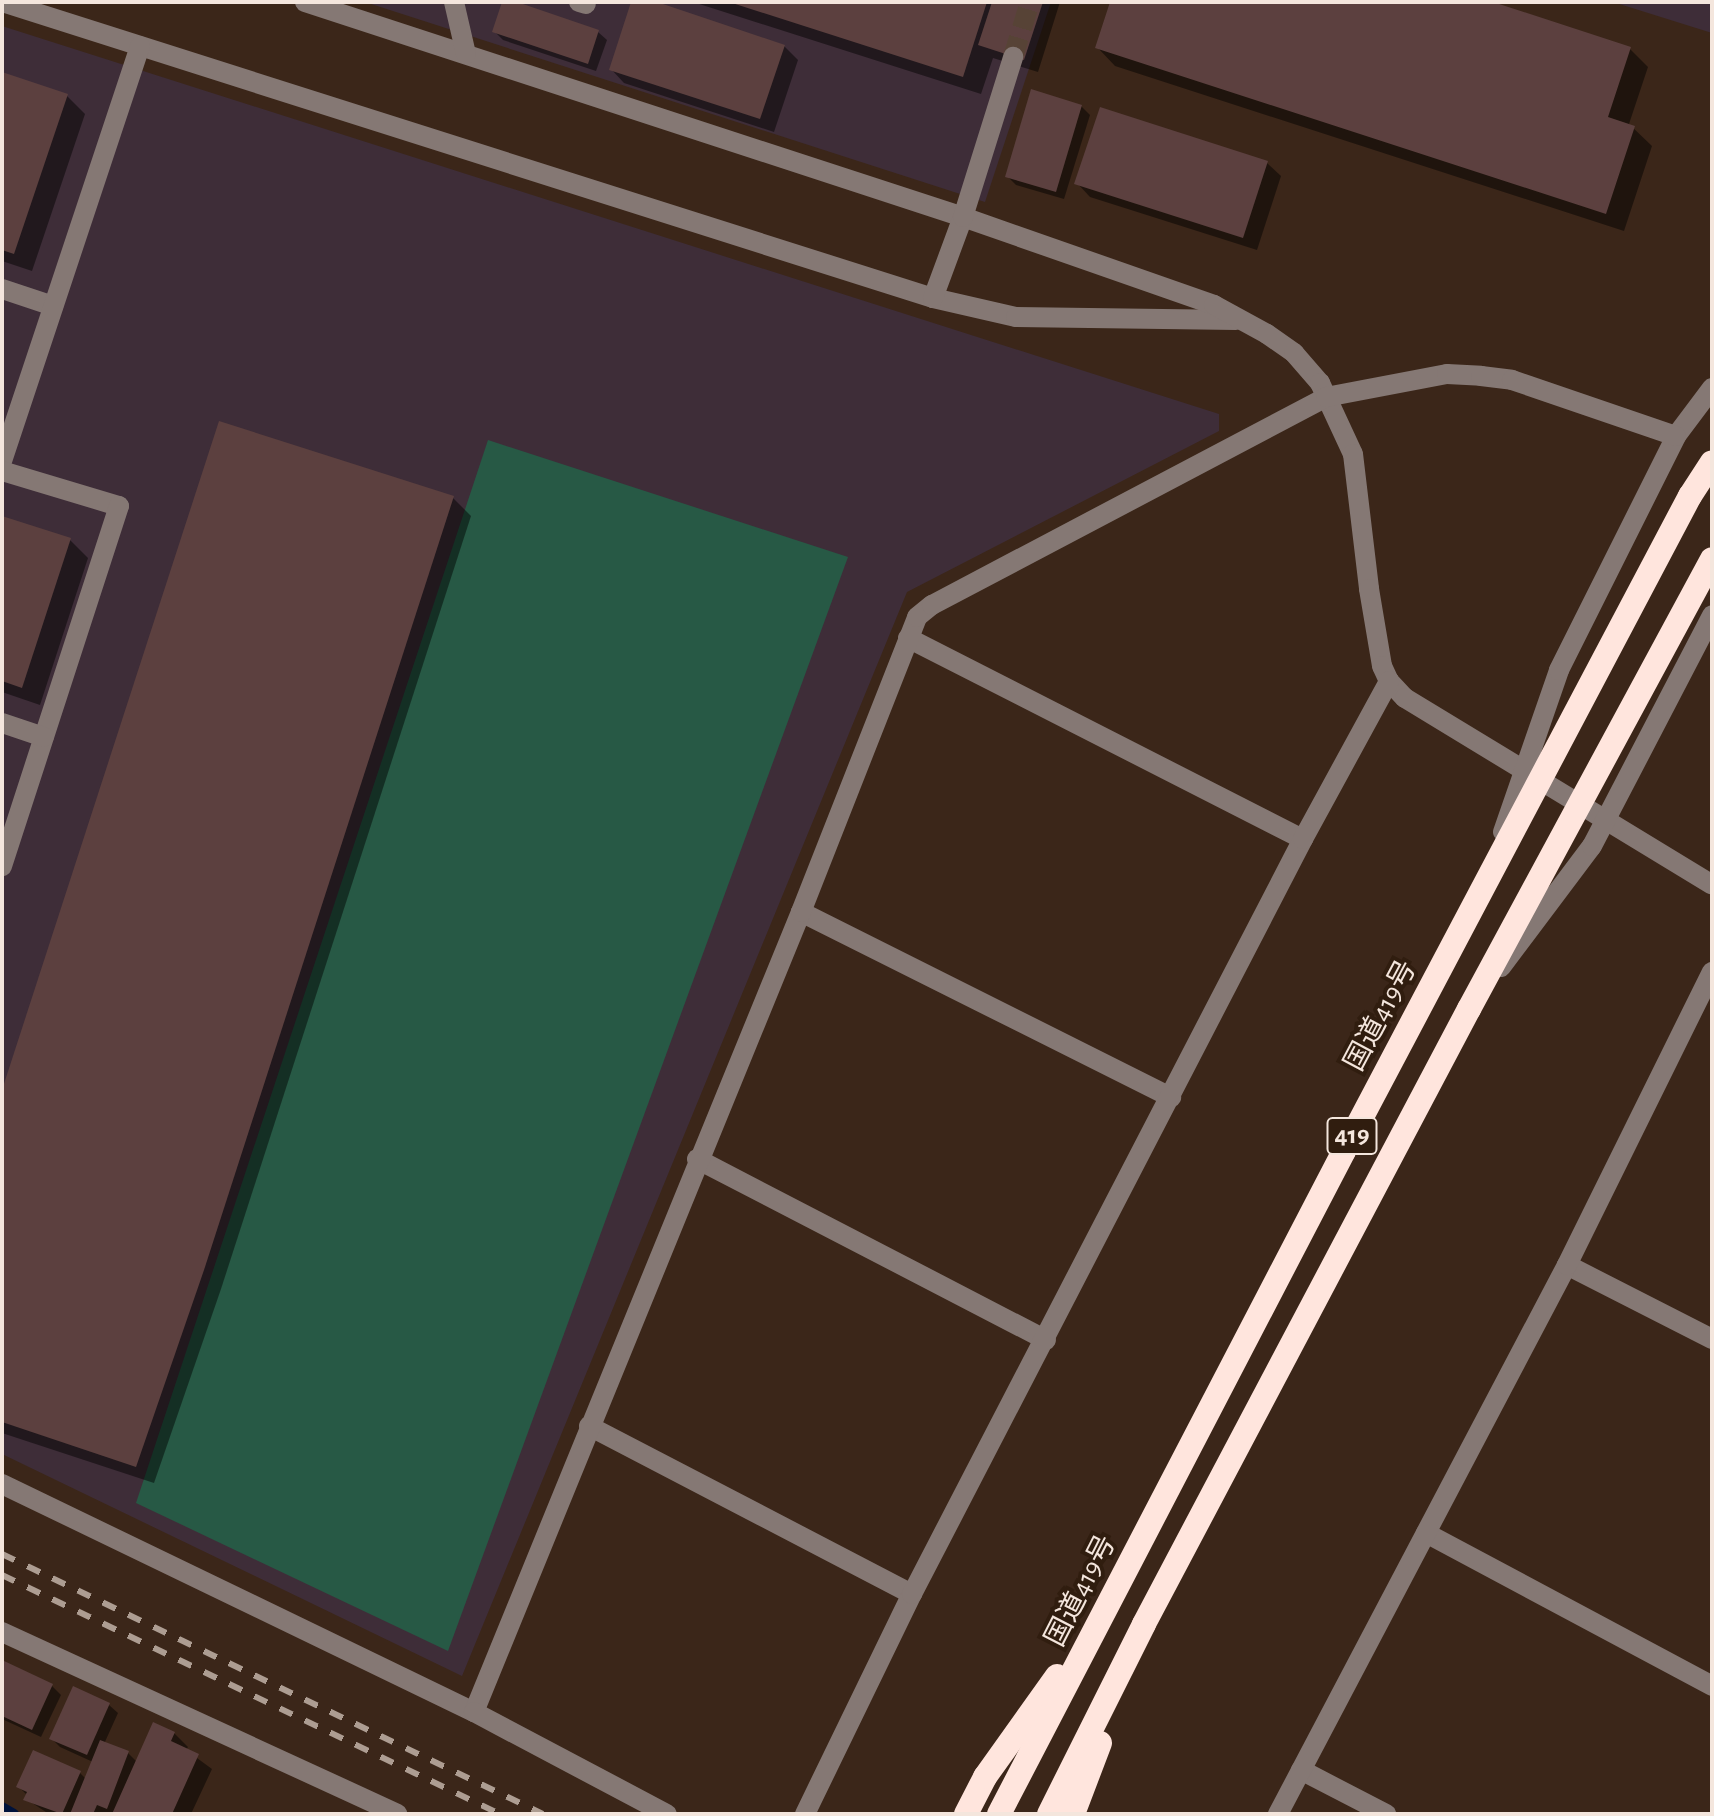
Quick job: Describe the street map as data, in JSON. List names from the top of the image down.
{
  "streets": {
    "highway": ["国道419号", "419"]
  }
}
